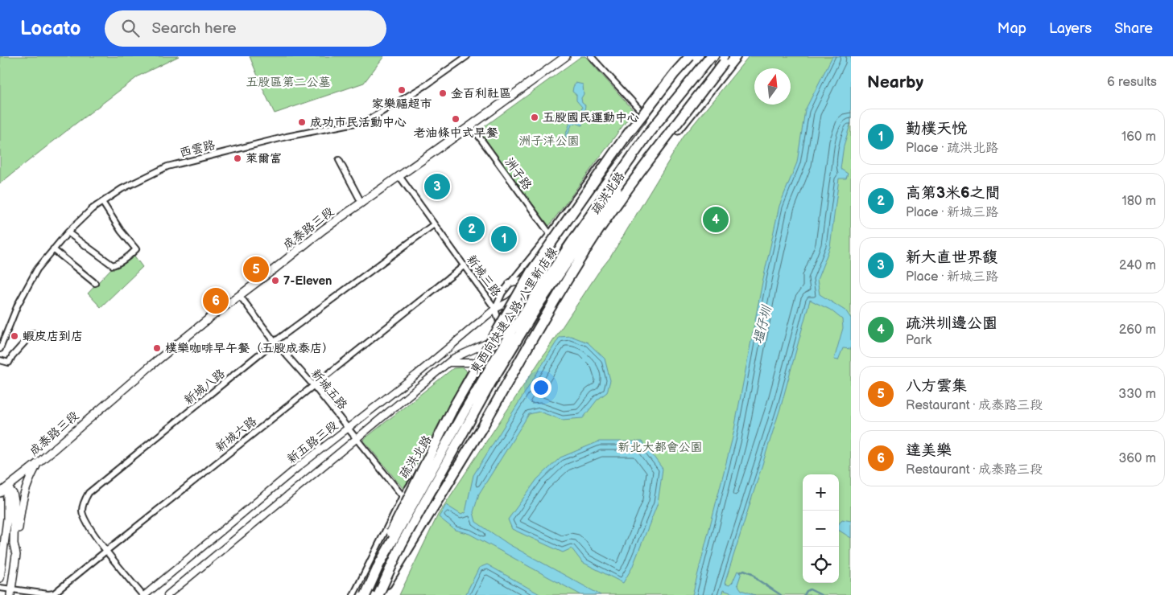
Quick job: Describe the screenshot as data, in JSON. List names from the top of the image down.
{
  "streets": {
    "highway": ["東西向快速公路 八里新店線"],
    "main road": ["成泰路三段"],
    "street": [
      "西雲路",
      "洲子路",
      "疏洪北路",
      "新城三路",
      "新城八路",
      "新城五路",
      "新城六路",
      "新五路三段"
    ]
  },
  "crossings": [
    ["洲子路", "疏洪北路"],
    ["洲子路", "成泰路三段"],
    ["疏洪北路", "新城三路"],
    ["疏洪北路", "東西向快速公路 八里新店線"],
    ["疏洪北路", "新城五路"],
    ["疏洪北路", "新五路三段"],
    ["成泰路三段", "新城三路"],
    ["成泰路三段", "新城五路"],
    ["新城三路", "新城八路"],
    ["新城三路", "新城六路"],
    ["新城三路", "新五路三段"],
    ["新城八路", "新城五路"],
    ["新城八路", "新城六路"],
    ["新城八路", "新五路三段"],
    ["新城五路", "新城六路"],
    ["新城五路", "新五路三段"]
  ],
  "water": ["塭仔圳"],
  "parks": ["五股區第二公墓", "洲子洋公園", "新北大都會公園"],
  "places": [
    "家樂福超市",
    "金百利社區",
    "五股國民運動中心",
    "老油條中式早餐",
    "成功市民活動中心",
    "萊爾富",
    "7-Eleven",
    "蝦皮店到店",
    "樸樂咖啡早午餐（五股成泰店）"
  ],
  "north": "top",
  "page": {
    "header": "Locato",
    "search": "Search here",
    "nav": ["Map", "Layers", "Share"],
    "heading": ["Nearby", "6 results"],
    "list": [
      {
        "mark": "1",
        "name": "勤樸天悅",
        "note": "Place · 疏洪北路",
        "value": "160 m"
      },
      {
        "mark": "2",
        "name": "高第3米6之間",
        "note": "Place · 新城三路",
        "value": "180 m"
      },
      {
        "mark": "3",
        "name": "新大直世界馥",
        "note": "Place · 新城三路",
        "value": "240 m"
      },
      {
        "mark": "4",
        "name": "疏洪圳邊公園",
        "note": "Park",
        "value": "260 m"
      },
      {
        "mark": "5",
        "name": "八方雲集",
        "note": "Restaurant · 成泰路三段",
        "value": "330 m"
      },
      {
        "mark": "6",
        "name": "達美樂",
        "note": "Restaurant · 成泰路三段",
        "value": "360 m"
      }
    ],
    "pins": [
      "3",
      "4",
      "2",
      "1",
      "5",
      "6"
    ],
    "map_buttons": ["+", "−"]
  }
}
